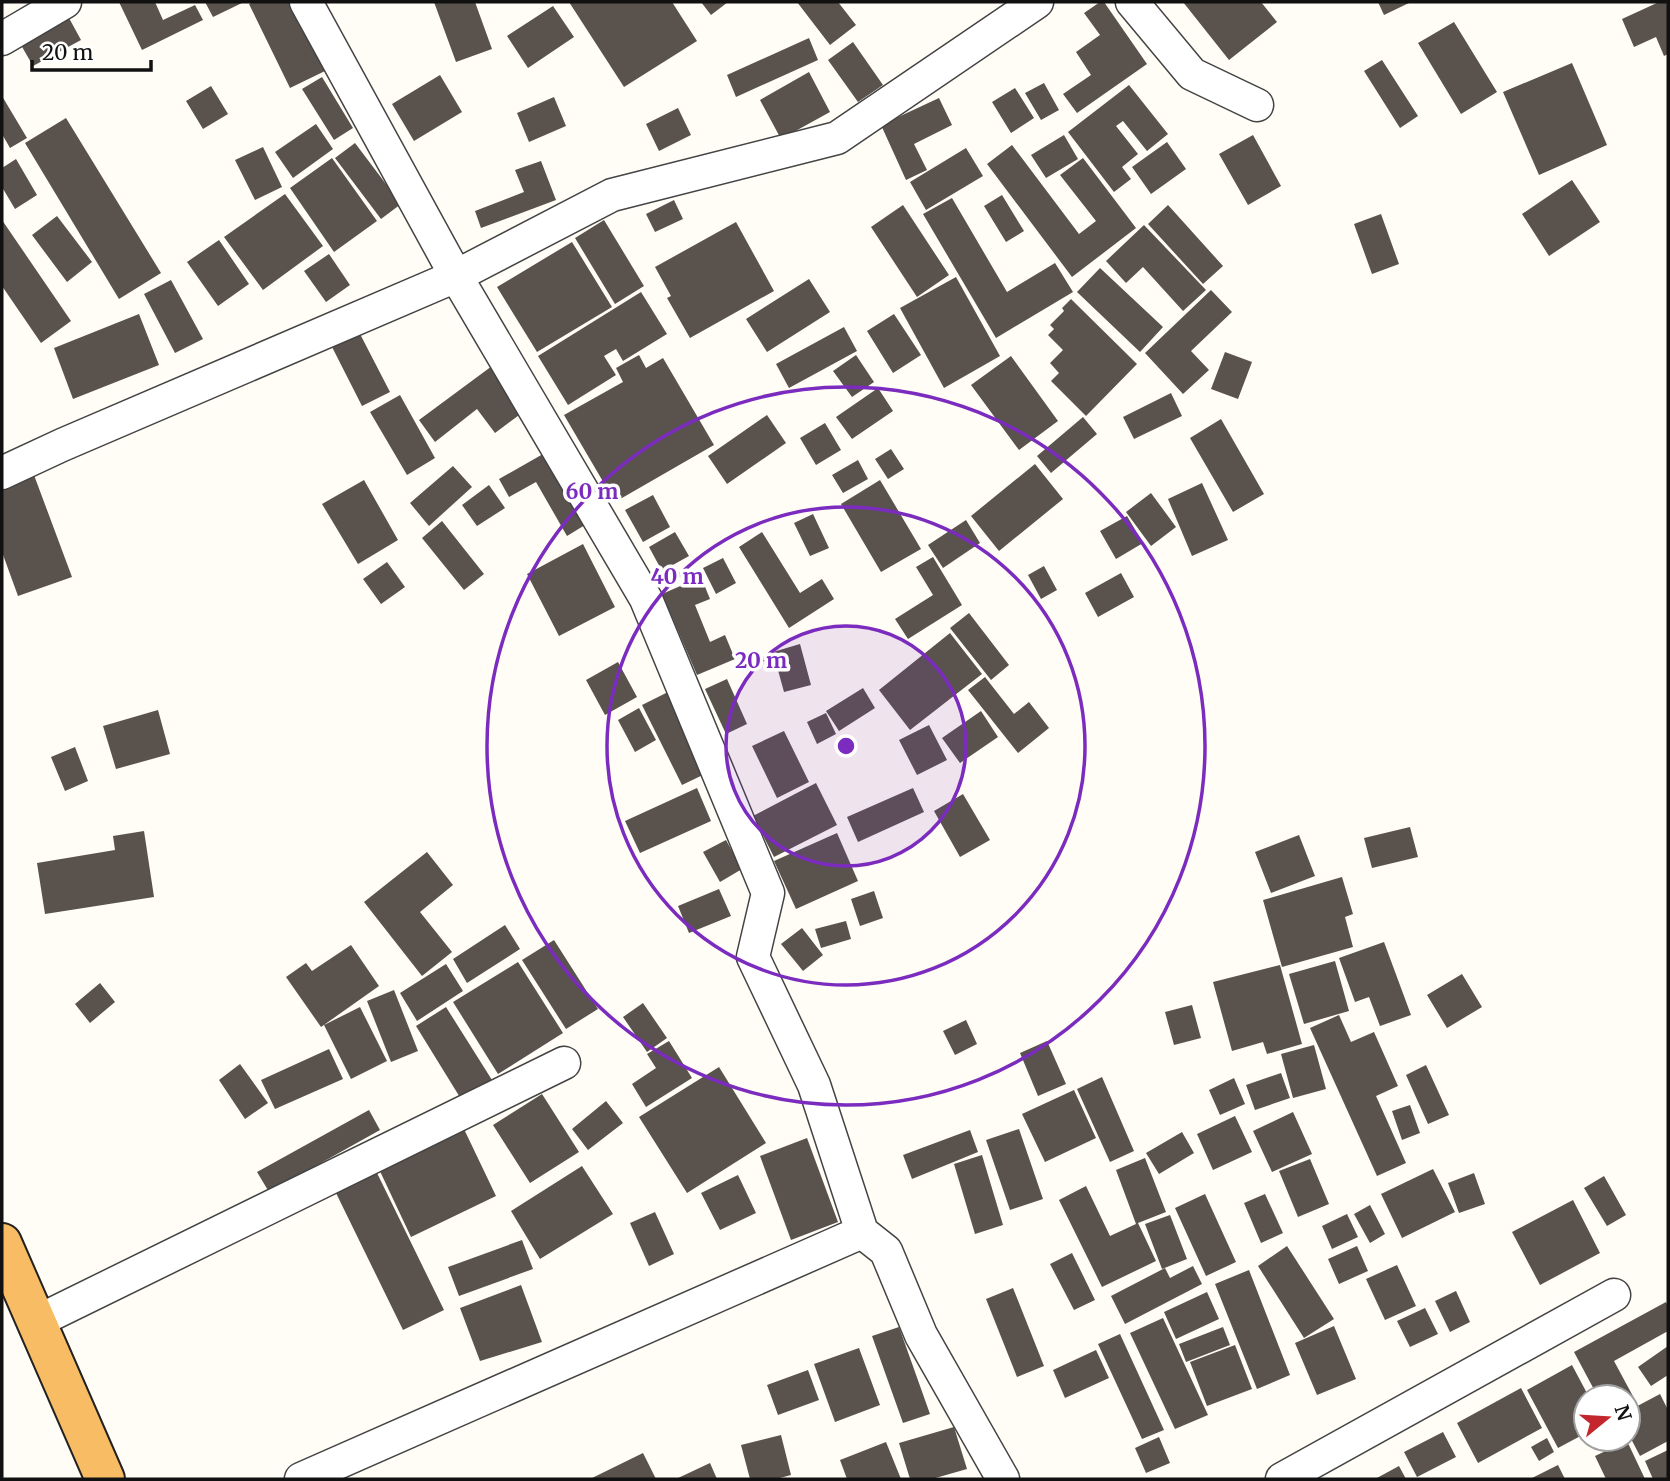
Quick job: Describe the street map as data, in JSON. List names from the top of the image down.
{
  "scale_bar": "20 m",
  "north": "right",
  "rings": ["60 m", "40 m", "20 m"]
}
